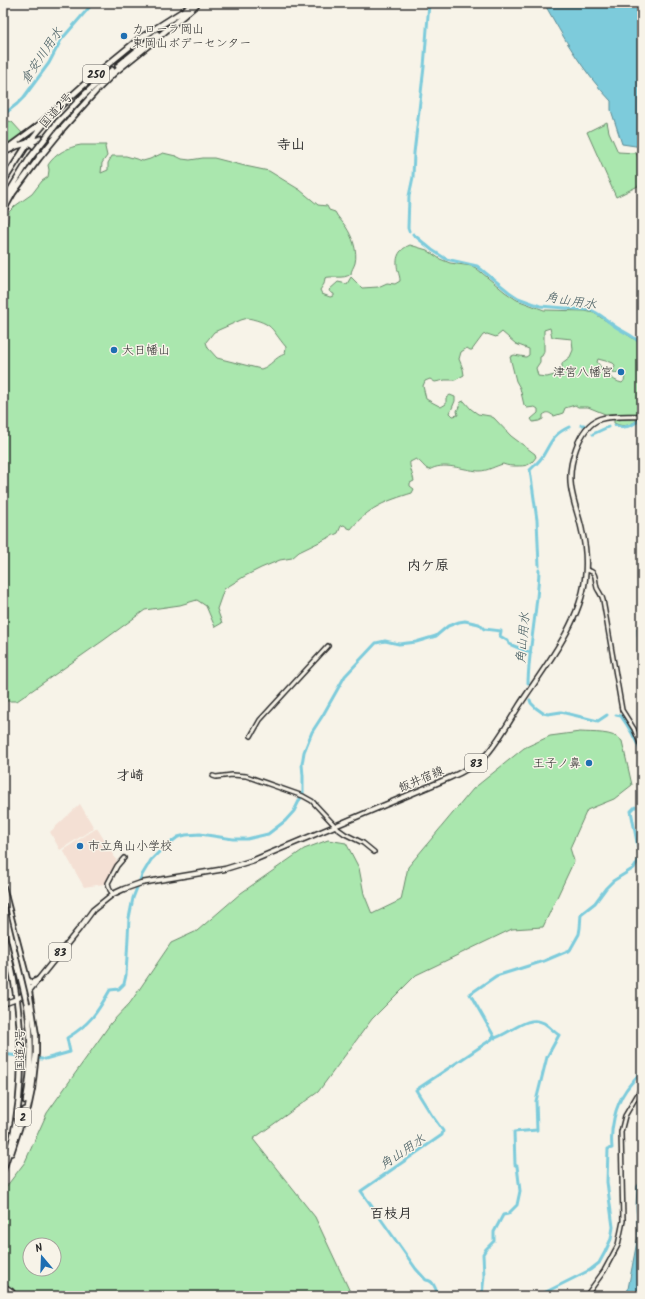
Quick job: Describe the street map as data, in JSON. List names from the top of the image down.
{
  "streets": {
    "highway": ["250", "国道2号", "2"],
    "main road": ["83", "飯井宿線"]
  },
  "crossings": [
    ["250", "国道2号"]
  ],
  "districts": [
    "寺山",
    "内ケ原",
    "才崎",
    "百枝月"
  ],
  "water": ["倉安川用水", "角山用水"],
  "places": [
    "カローラ岡山 東岡山ボデーセンター",
    "大日幡山",
    "津宮八幡宮",
    "王子ノ鼻",
    "市立角山小学校"
  ],
  "north": "top"
}
